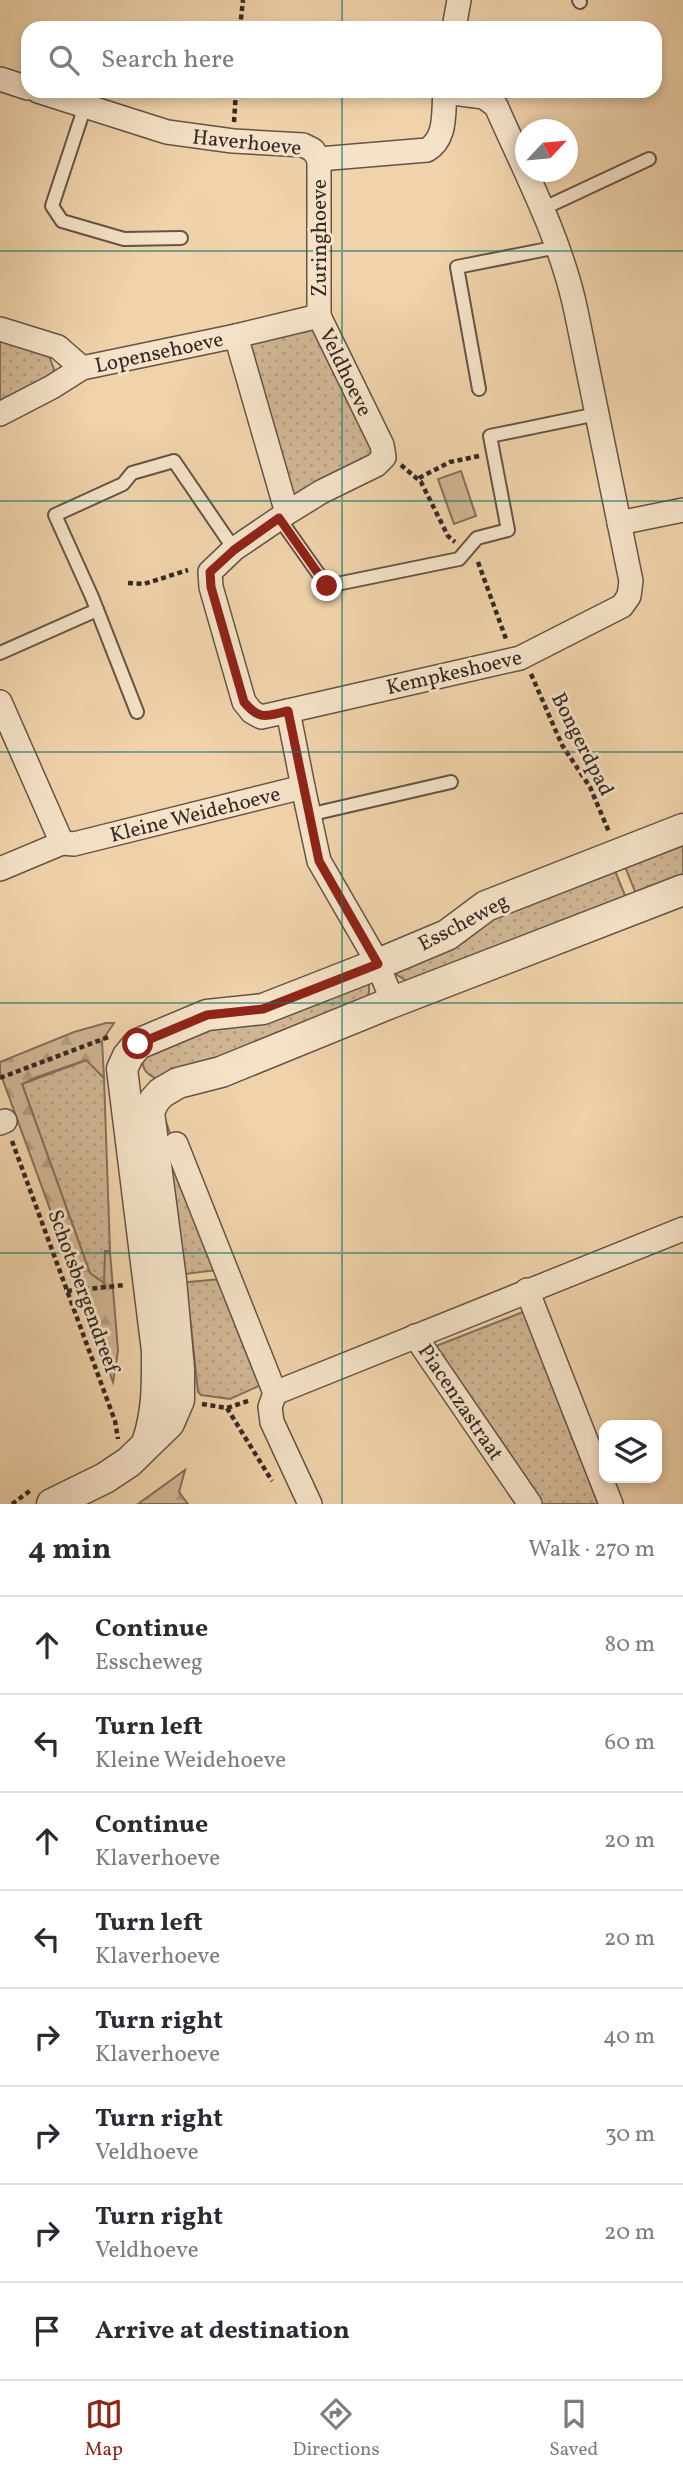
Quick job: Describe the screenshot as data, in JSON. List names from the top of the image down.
{
  "streets": {
    "street": [
      "Haverhoeve",
      "Zuringhoeve",
      "Lopensehoeve",
      "Veldhoeve",
      "Kempkeshoeve",
      "Kleine Weidehoeve",
      "Esscheweg",
      "Piacenzastraat"
    ],
    "path": ["Bongerdpad", "Schotsbergendreef"]
  },
  "crossings": [
    ["Haverhoeve", "Zuringhoeve"],
    ["Zuringhoeve", "Veldhoeve"],
    ["Lopensehoeve", "Veldhoeve"],
    ["Kempkeshoeve", "Bongerdpad"],
    ["Kleine Weidehoeve", "Esscheweg"]
  ],
  "north": "top right",
  "page": {
    "search": "Search here",
    "heading": ["4 min", "Walk · 270 m"],
    "list": [
      ["Continue", "Esscheweg", "80 m"],
      ["Turn left", "Kleine Weidehoeve", "60 m"],
      ["Continue", "Klaverhoeve", "20 m"],
      ["Turn left", "Klaverhoeve", "20 m"],
      ["Turn right", "Klaverhoeve", "40 m"],
      ["Turn right", "Veldhoeve", "30 m"],
      ["Turn right", "Veldhoeve", "20 m"],
      "Arrive at destination"
    ],
    "nav": ["Map", "Directions", "Saved"]
  }
}
